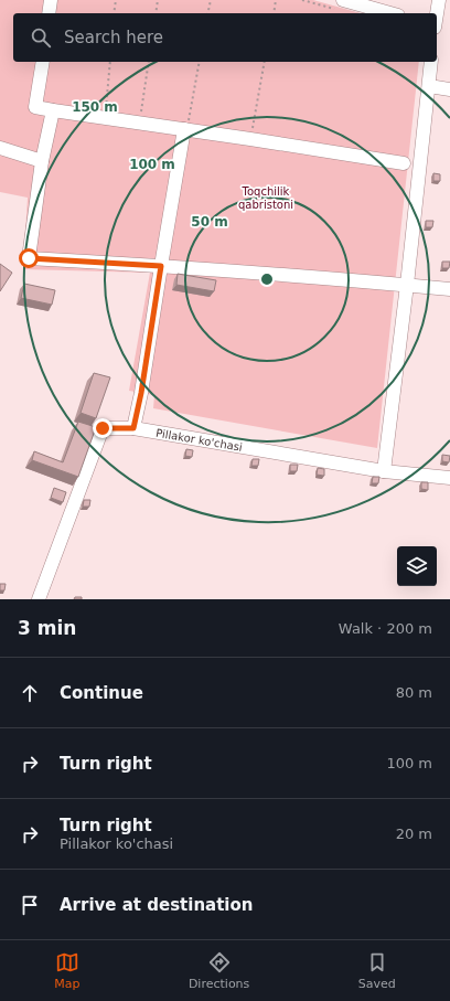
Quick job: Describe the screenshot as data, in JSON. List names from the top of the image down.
{
  "streets": {
    "street": ["Pillakor ko'chasi"]
  },
  "parks": ["Toqchilik qabristoni"],
  "page": {
    "search": "Search here",
    "heading": ["3 min", "Walk · 200 m"],
    "list": [
      ["Continue", "80 m"],
      ["Turn right", "100 m"],
      ["Turn right", "Pillakor ko'chasi", "20 m"],
      "Arrive at destination"
    ],
    "nav": ["Map", "Directions", "Saved"]
  },
  "rings": ["150 m", "100 m", "50 m"]
}
